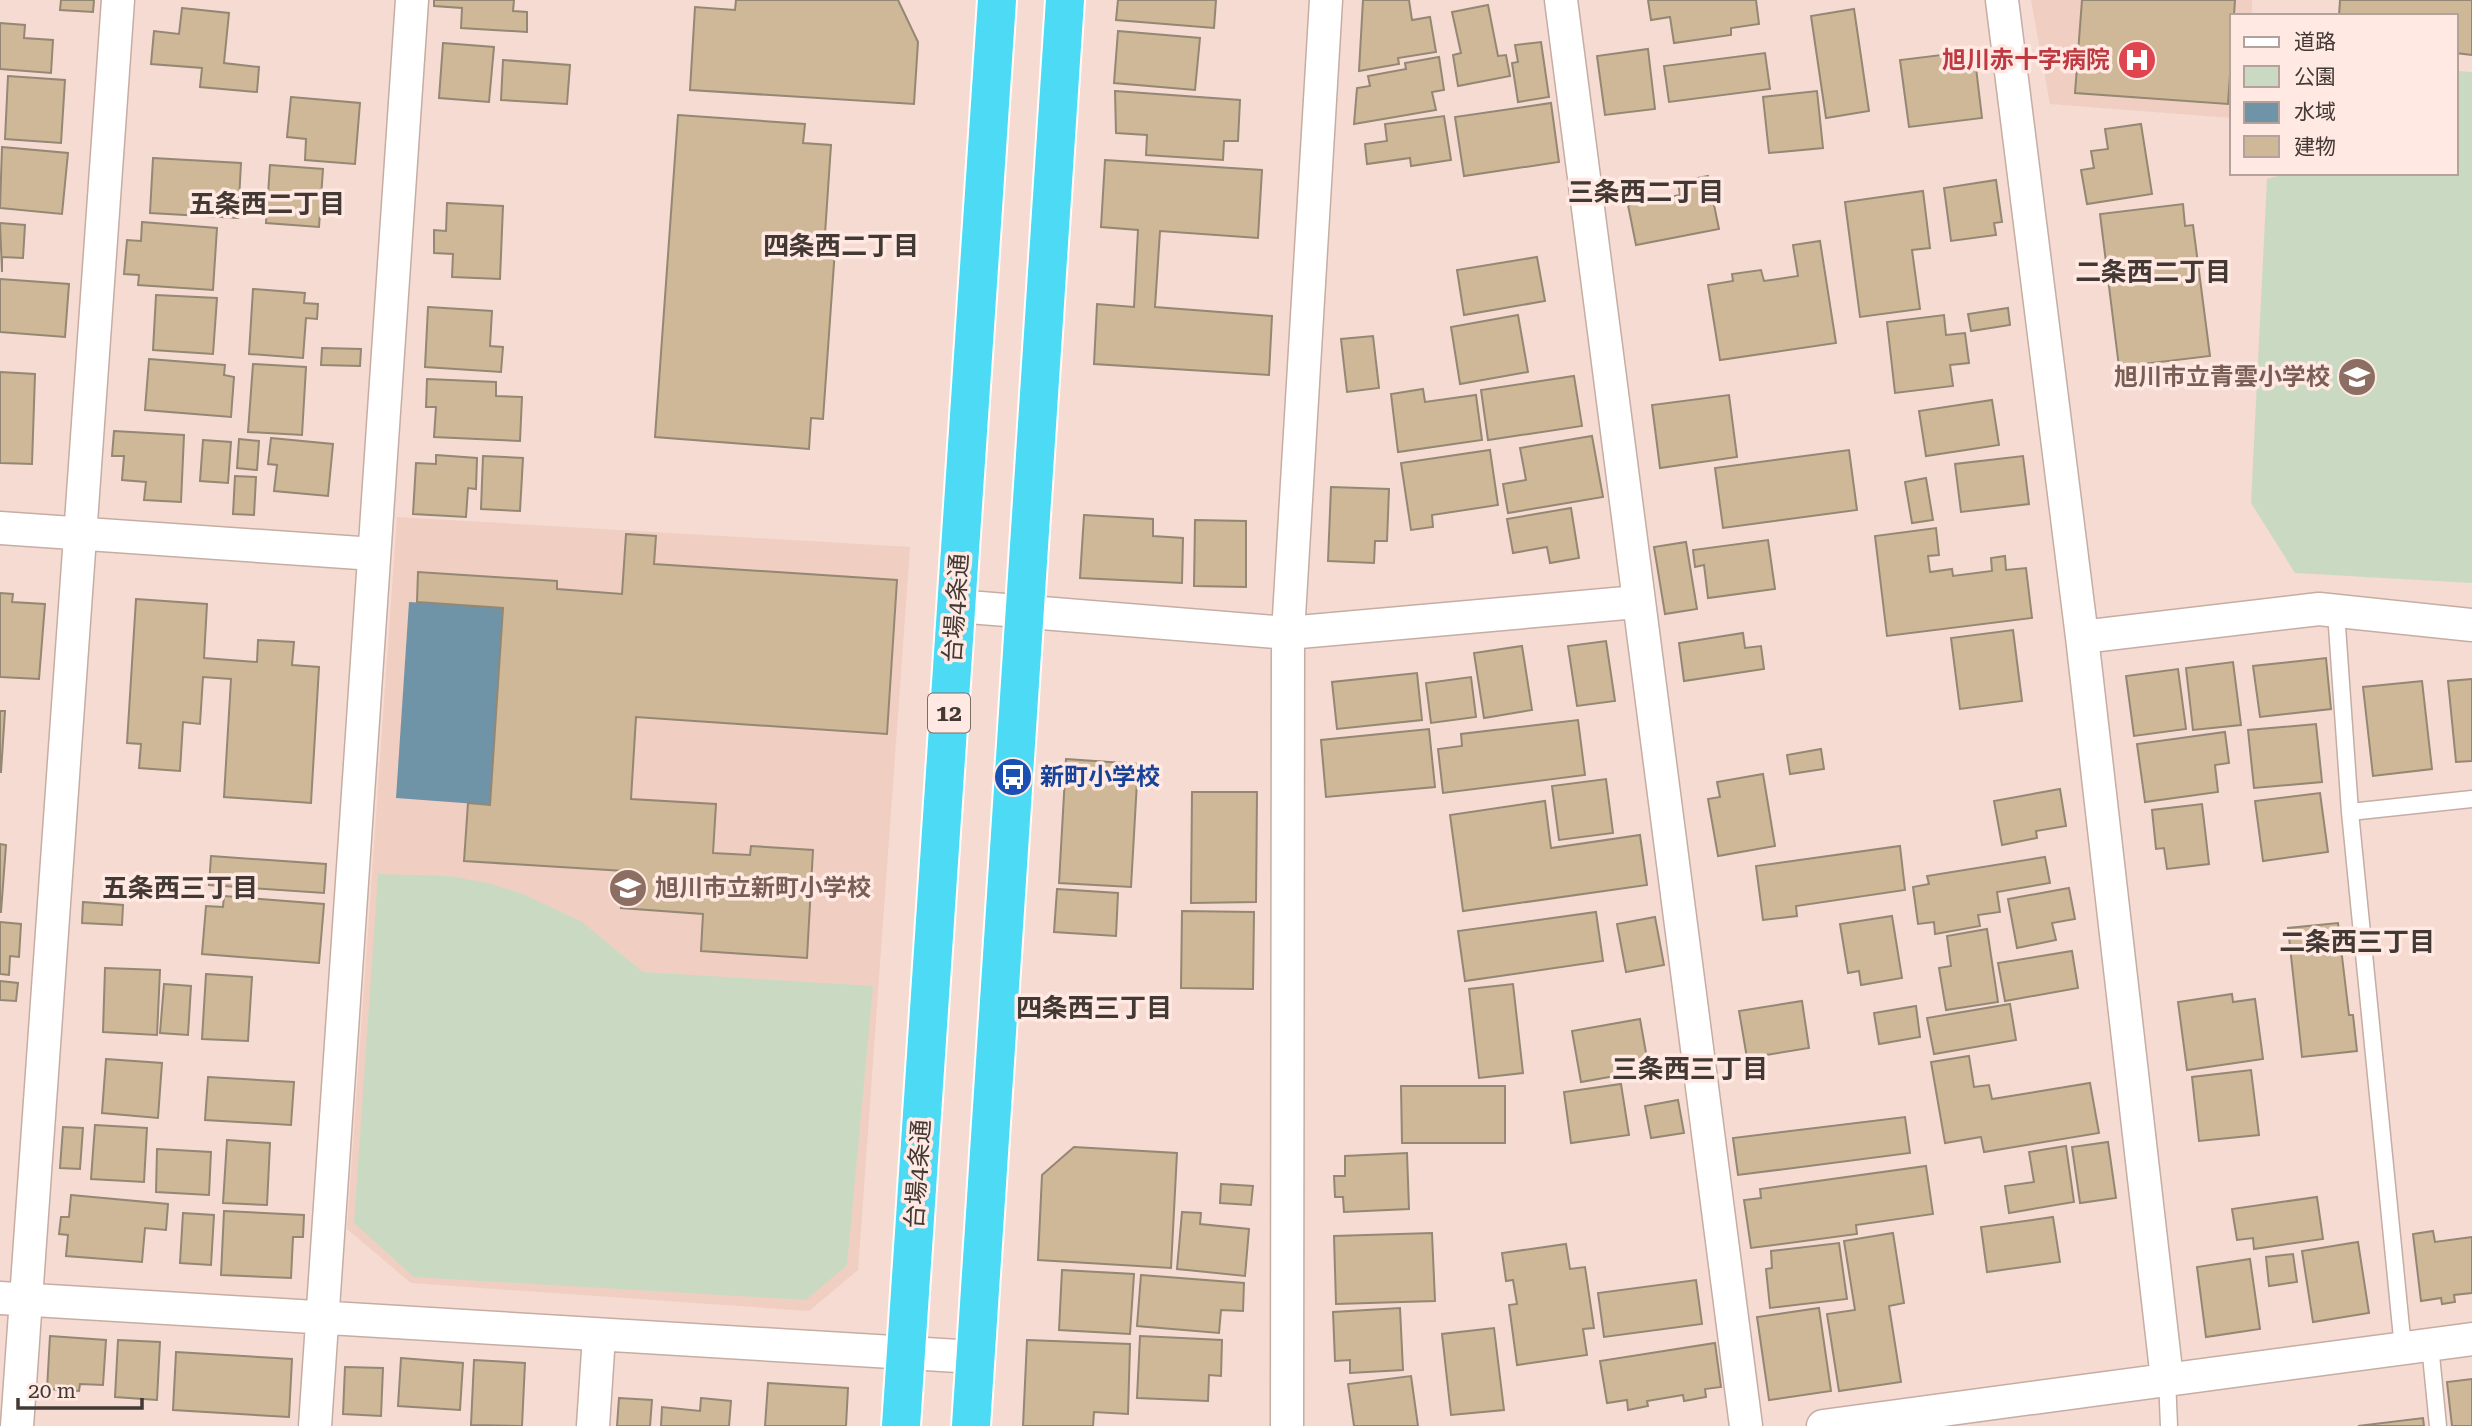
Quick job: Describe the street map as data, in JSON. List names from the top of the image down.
{
  "streets": {
    "highway": ["台場4条通", "12"]
  },
  "districts": [
    "三条西二丁目",
    "五条西二丁目",
    "四条西二丁目",
    "二条西二丁目",
    "五条西三丁目",
    "二条西三丁目",
    "四条西三丁目",
    "三条西三丁目"
  ],
  "places": {
    "hospital": ["旭川赤十字病院"],
    "school or university": ["旭川市立青雲小学校", "旭川市立新町小学校"],
    "bus stop": ["新町小学校"]
  },
  "legend": [
    "道路",
    "公園",
    "水域",
    "建物"
  ],
  "scale_bar": "20 m"
}
